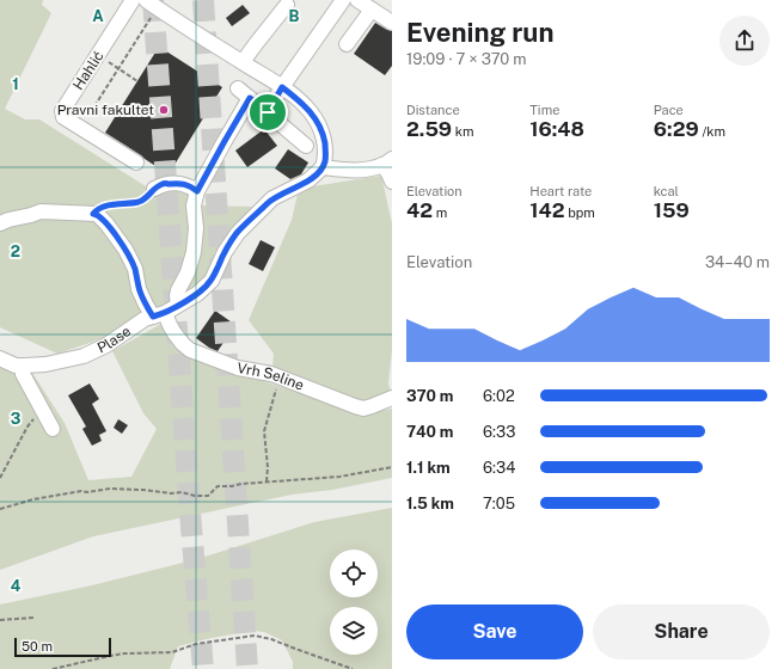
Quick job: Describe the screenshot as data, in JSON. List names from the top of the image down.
{
  "streets": {
    "street": ["Hahlić", "Plase", "Vrh Seline"]
  },
  "crossings": [
    ["Plase", "Vrh Seline"]
  ],
  "places": ["Pravni fakultet"],
  "scale_bar": "50 m",
  "page": {
    "heading": ["Evening run", "19:09 · 7 × 370 m"],
    "stats": [
      ["Distance", "2.59 km"],
      ["Time", "16:48"],
      ["Pace", "6:29 /km"],
      ["Elevation", "42 m"],
      ["Heart rate", "142 bpm"],
      ["kcal", "159"]
    ],
    "chart": ["Elevation", "34–40 m"],
    "list": [
      {
        "name": "370 m",
        "note": "6:02"
      },
      {
        "name": "740 m",
        "note": "6:33"
      },
      {
        "name": "1.1 km",
        "note": "6:34"
      },
      {
        "name": "1.5 km",
        "note": "7:05"
      }
    ],
    "buttons": ["Save", "Share"],
    "scale": "50 m"
  },
  "grid": {
    "columns": ["A", "B"],
    "rows": [
      "1",
      "2",
      "3",
      "4"
    ]
  }
}
